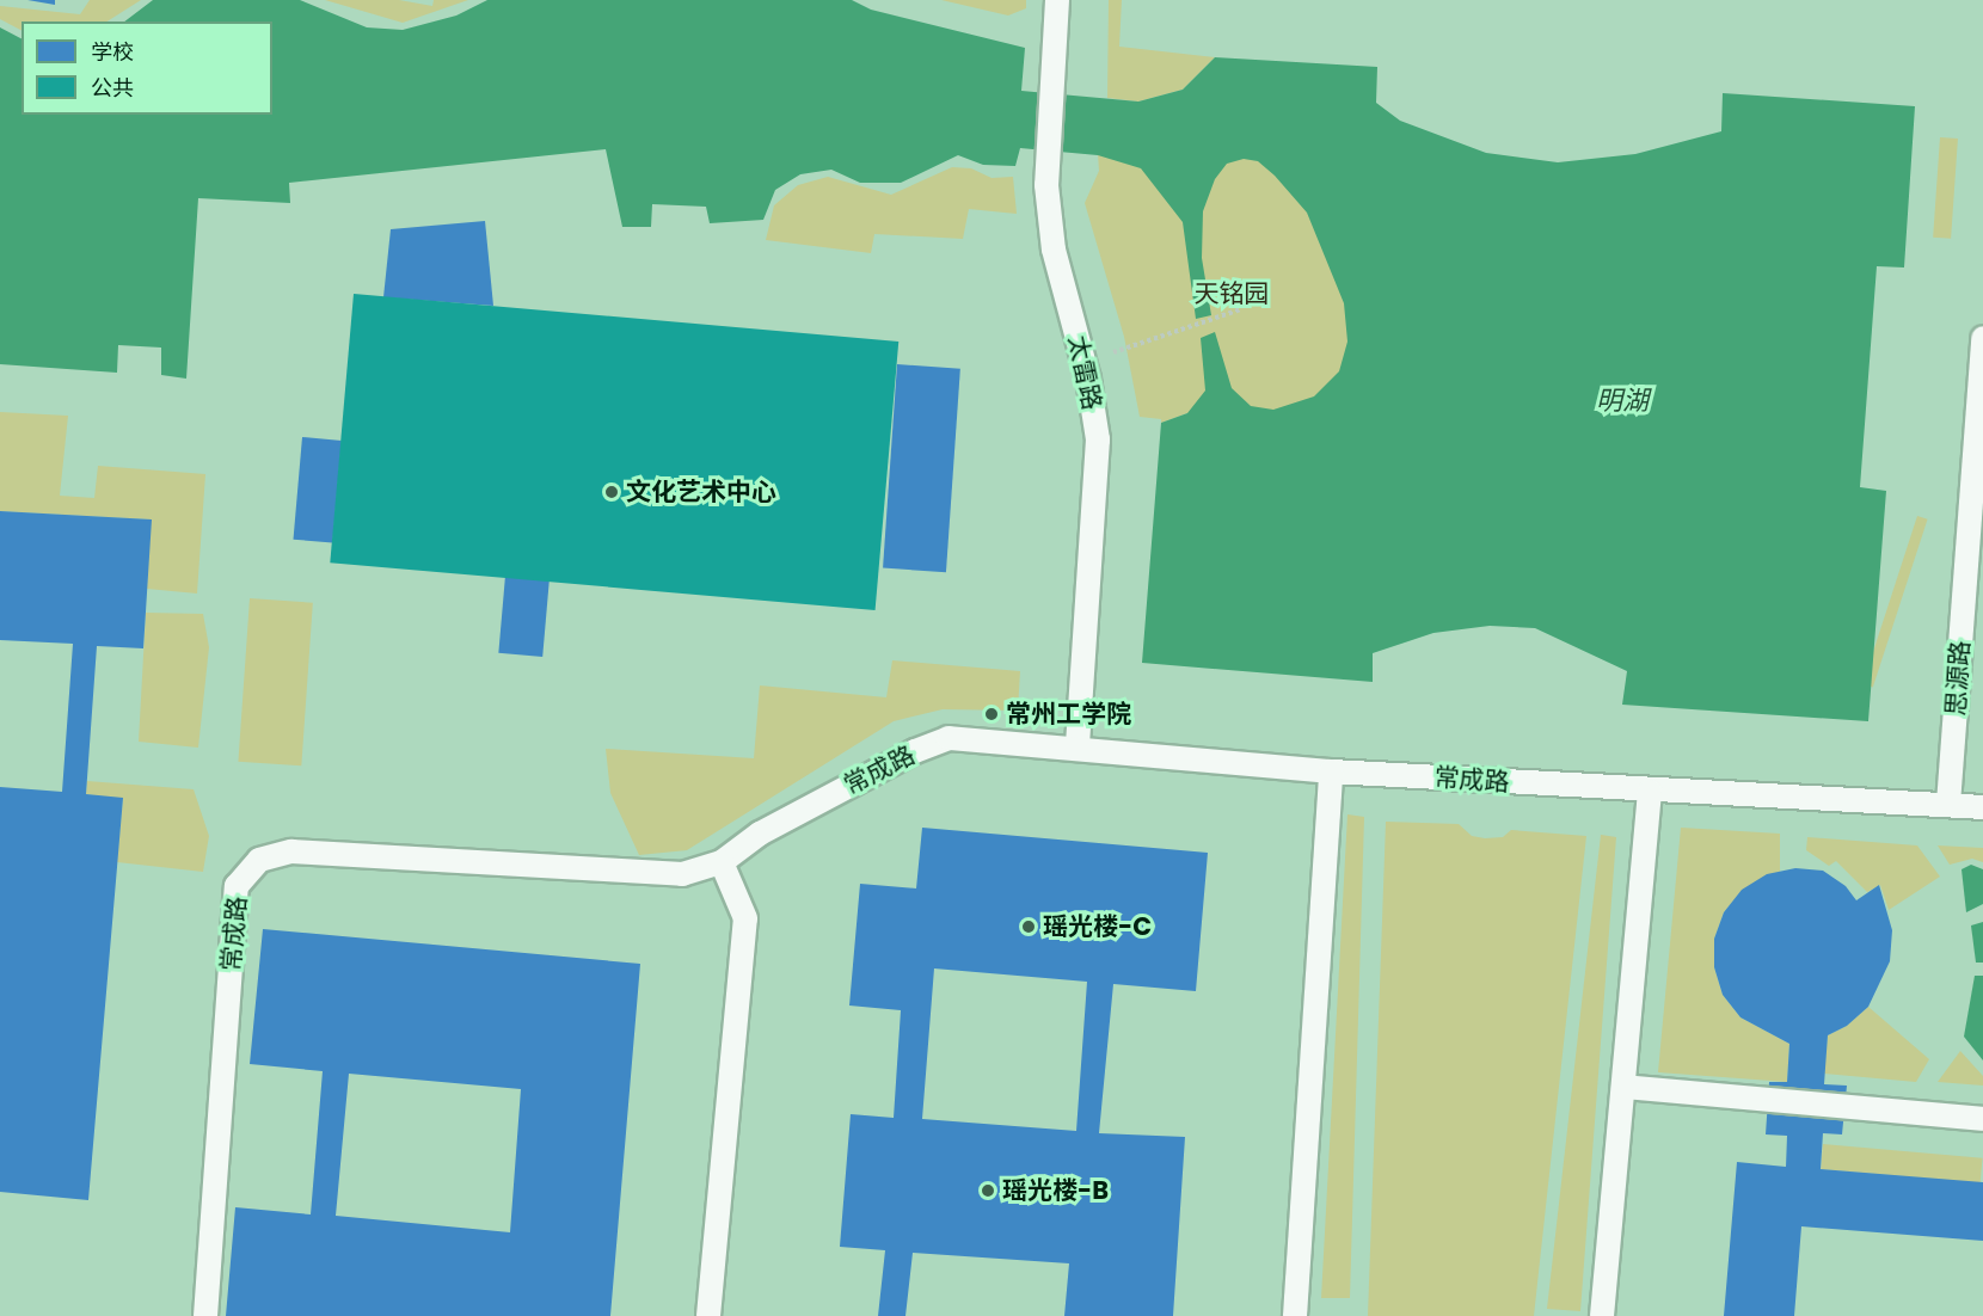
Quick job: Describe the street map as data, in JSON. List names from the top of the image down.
{
  "streets": {
    "lane": ["太雷路", "思源路", "常成路"]
  },
  "crossings": [
    ["太雷路", "常成路"],
    ["思源路", "常成路"]
  ],
  "water": ["明湖"],
  "parks": ["天铭园"],
  "places": [
    "文化艺术中心",
    "常州工学院",
    "瑶光楼-C",
    "瑶光楼-B"
  ],
  "legend": ["学校", "公共"]
}
